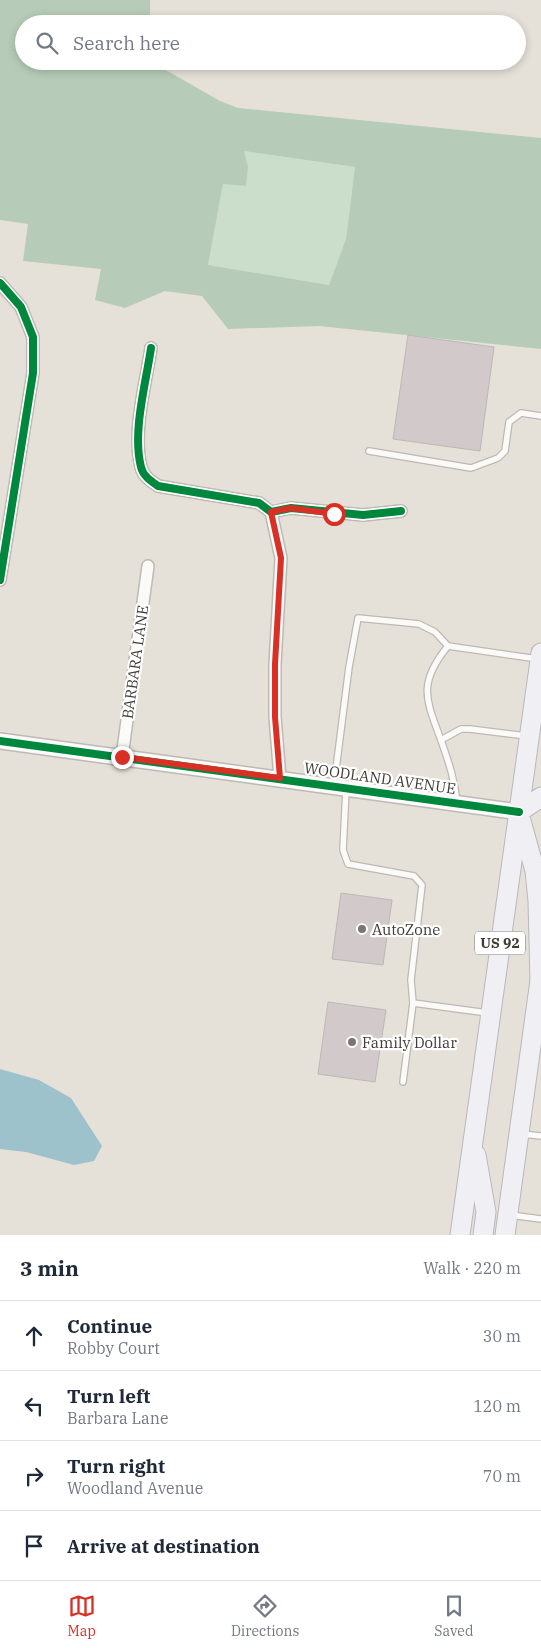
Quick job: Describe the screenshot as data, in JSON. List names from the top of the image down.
{
  "streets": {
    "main road": ["US 92"],
    "street": ["BARBARA LANE", "WOODLAND AVENUE"]
  },
  "crossings": [
    ["BARBARA LANE", "WOODLAND AVENUE"],
    ["WOODLAND AVENUE", "US 92"]
  ],
  "places": ["AutoZone", "Family Dollar"],
  "page": {
    "search": "Search here",
    "heading": ["3 min", "Walk · 220 m"],
    "list": [
      ["Continue", "Robby Court", "30 m"],
      ["Turn left", "Barbara Lane", "120 m"],
      ["Turn right", "Woodland Avenue", "70 m"],
      "Arrive at destination"
    ],
    "nav": ["Map", "Directions", "Saved"]
  }
}
